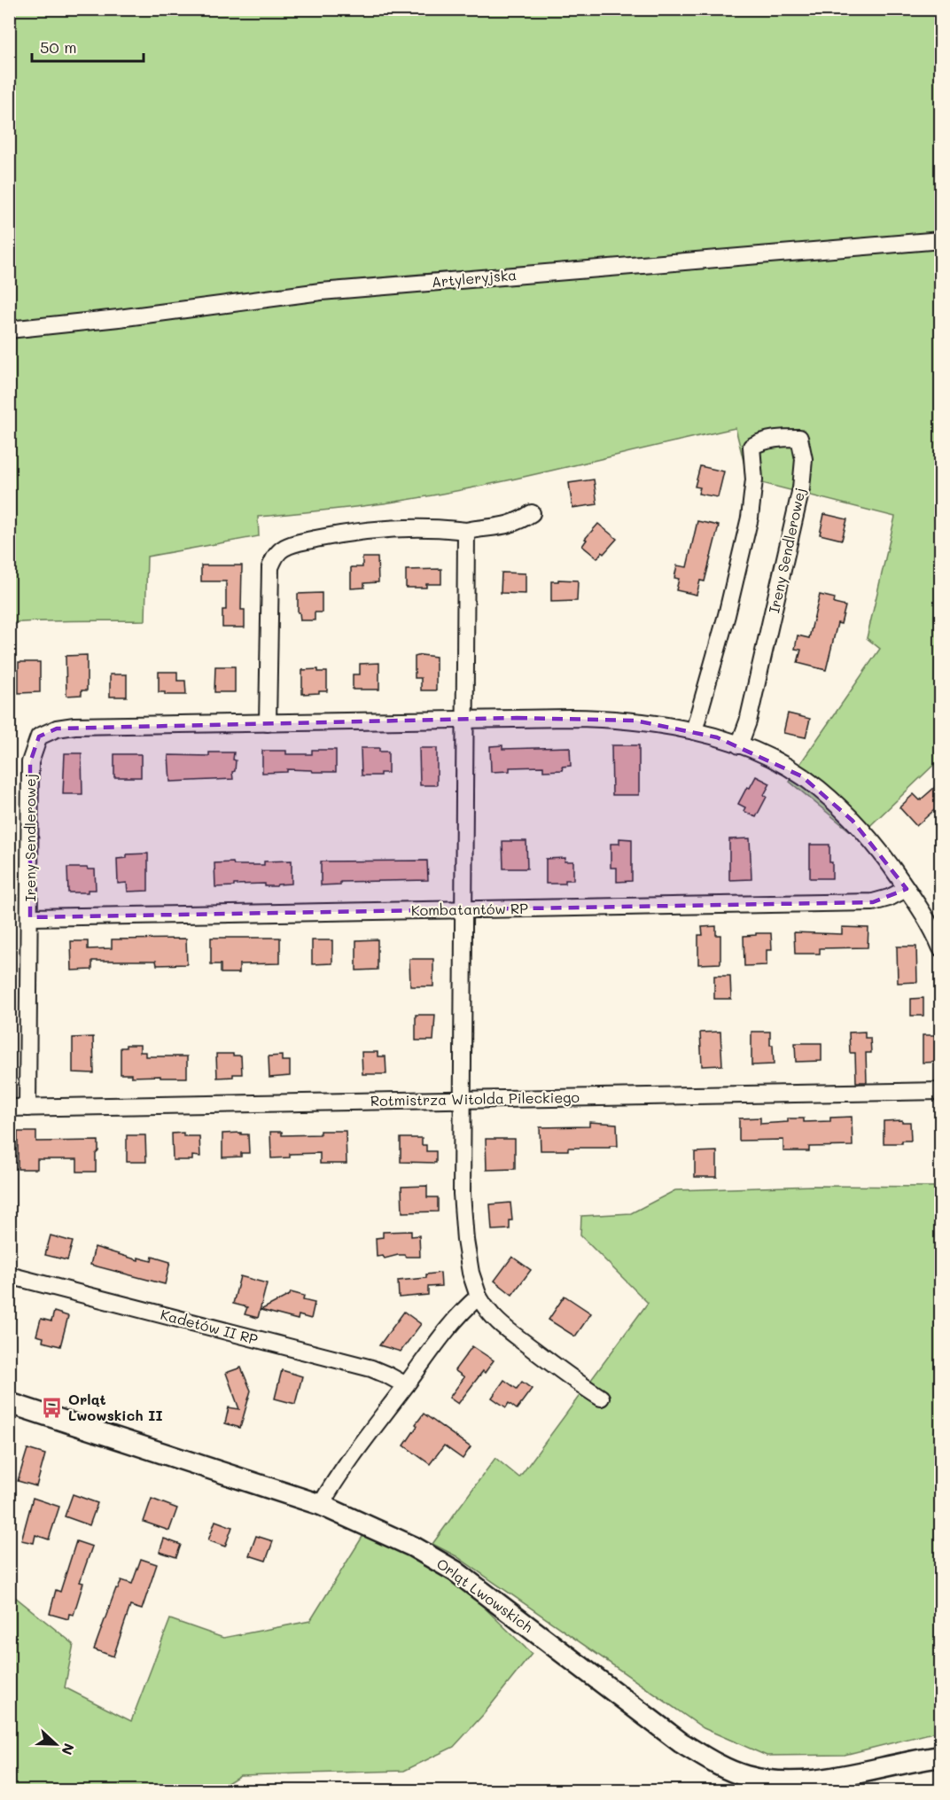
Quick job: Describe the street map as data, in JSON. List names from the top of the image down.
{
  "streets": {
    "street": [
      "Artyleryjska",
      "Ireny Sendlerowej",
      "Kombatantów RP",
      "Rotmistrza Witolda Pileckiego",
      "Kadetów II RP",
      "Orląt Lwowskich"
    ]
  },
  "crossings": [
    ["Ireny Sendlerowej", "Kombatantów RP"],
    ["Ireny Sendlerowej", "Rotmistrza Witolda Pileckiego"]
  ],
  "places": {
    "bus stop": ["Orląt Lwowskich II"]
  },
  "scale_bar": "50 m",
  "north": "right"
}
